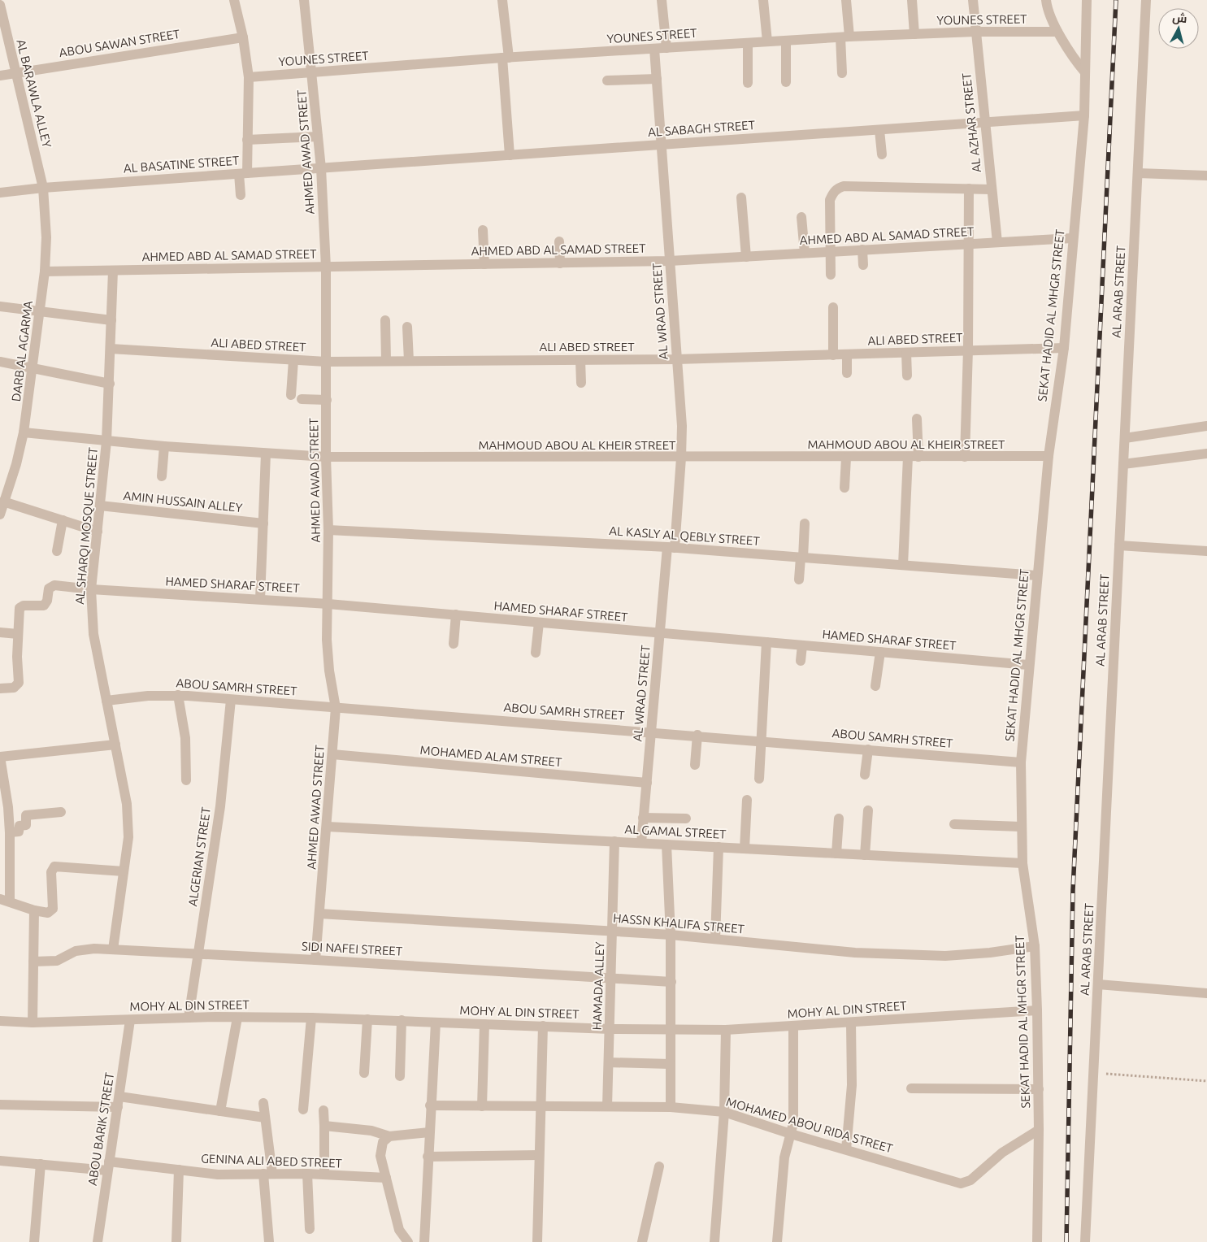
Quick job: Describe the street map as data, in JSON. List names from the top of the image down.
{
  "streets": {
    "street": [
      "YOUNES STREET",
      "ABOU SAWAN STREET",
      "AL BARAWLA ALLEY",
      "AL AZHAR STREET",
      "AL SABAGH STREET",
      "AHMED AWAD STREET",
      "AL BASATINE STREET",
      "AHMED ABD AL SAMAD STREET",
      "AL ARAB STREET",
      "AL WRAD STREET",
      "SEKAT HADID AL MHGR STREET",
      "ALI ABED STREET",
      "DARB AL AGARMA",
      "MAHMOUD ABOU AL KHEIR STREET",
      "AMIN HUSSAIN ALLEY",
      "AL SHARQI MOSQUE STREET",
      "AL KASLY AL QEBLY STREET",
      "HAMED SHARAF STREET",
      "ABOU SAMRH STREET",
      "MOHAMED ALAM STREET",
      "AL GAMAL STREET",
      "ALGERIAN STREET",
      "HASSN KHALIFA STREET",
      "SIDI NAFEI STREET",
      "HAMADA ALLEY",
      "MOHY AL DIN STREET",
      "MOHAMED ABOU RIDA STREET",
      "ABOU BARIK STREET",
      "GENINA ALI ABED STREET"
    ]
  },
  "crossings": [
    ["YOUNES STREET", "AL AZHAR STREET"],
    ["YOUNES STREET", "AHMED AWAD STREET"],
    ["YOUNES STREET", "AL WRAD STREET"],
    ["ABOU SAWAN STREET", "AL BARAWLA ALLEY"],
    ["AL BARAWLA ALLEY", "AL BASATINE STREET"],
    ["AL BARAWLA ALLEY", "DARB AL AGARMA"],
    ["AL AZHAR STREET", "AL SABAGH STREET"],
    ["AL AZHAR STREET", "AHMED ABD AL SAMAD STREET"],
    ["AL SABAGH STREET", "AHMED AWAD STREET"],
    ["AL SABAGH STREET", "AL BASATINE STREET"],
    ["AL SABAGH STREET", "AL WRAD STREET"],
    ["AL SABAGH STREET", "SEKAT HADID AL MHGR STREET"],
    ["AHMED AWAD STREET", "AL BASATINE STREET"],
    ["AHMED AWAD STREET", "AHMED ABD AL SAMAD STREET"],
    ["AHMED AWAD STREET", "ALI ABED STREET"],
    ["AHMED AWAD STREET", "MAHMOUD ABOU AL KHEIR STREET"],
    ["AHMED AWAD STREET", "AL KASLY AL QEBLY STREET"],
    ["AHMED AWAD STREET", "HAMED SHARAF STREET"],
    ["AHMED AWAD STREET", "ABOU SAMRH STREET"],
    ["AHMED AWAD STREET", "MOHAMED ALAM STREET"],
    ["AHMED AWAD STREET", "AL GAMAL STREET"],
    ["AHMED AWAD STREET", "HASSN KHALIFA STREET"],
    ["AHMED AWAD STREET", "SIDI NAFEI STREET"],
    ["AL BASATINE STREET", "DARB AL AGARMA"],
    ["AHMED ABD AL SAMAD STREET", "AL WRAD STREET"],
    ["AHMED ABD AL SAMAD STREET", "SEKAT HADID AL MHGR STREET"],
    ["AHMED ABD AL SAMAD STREET", "DARB AL AGARMA"],
    ["AHMED ABD AL SAMAD STREET", "AL SHARQI MOSQUE STREET"],
    ["AL WRAD STREET", "ALI ABED STREET"],
    ["AL WRAD STREET", "MAHMOUD ABOU AL KHEIR STREET"],
    ["AL WRAD STREET", "AL KASLY AL QEBLY STREET"],
    ["AL WRAD STREET", "HAMED SHARAF STREET"],
    ["AL WRAD STREET", "ABOU SAMRH STREET"],
    ["AL WRAD STREET", "MOHAMED ALAM STREET"],
    ["AL WRAD STREET", "AL GAMAL STREET"],
    ["SEKAT HADID AL MHGR STREET", "ALI ABED STREET"],
    ["SEKAT HADID AL MHGR STREET", "MAHMOUD ABOU AL KHEIR STREET"],
    ["SEKAT HADID AL MHGR STREET", "AL KASLY AL QEBLY STREET"],
    ["SEKAT HADID AL MHGR STREET", "HAMED SHARAF STREET"],
    ["SEKAT HADID AL MHGR STREET", "ABOU SAMRH STREET"],
    ["SEKAT HADID AL MHGR STREET", "AL GAMAL STREET"],
    ["SEKAT HADID AL MHGR STREET", "HASSN KHALIFA STREET"],
    ["SEKAT HADID AL MHGR STREET", "MOHY AL DIN STREET"],
    ["SEKAT HADID AL MHGR STREET", "MOHAMED ABOU RIDA STREET"],
    ["ALI ABED STREET", "AL SHARQI MOSQUE STREET"],
    ["DARB AL AGARMA", "MAHMOUD ABOU AL KHEIR STREET"],
    ["MAHMOUD ABOU AL KHEIR STREET", "AL SHARQI MOSQUE STREET"],
    ["AMIN HUSSAIN ALLEY", "AL SHARQI MOSQUE STREET"],
    ["AL SHARQI MOSQUE STREET", "HAMED SHARAF STREET"],
    ["AL SHARQI MOSQUE STREET", "ABOU SAMRH STREET"],
    ["AL SHARQI MOSQUE STREET", "SIDI NAFEI STREET"],
    ["ABOU SAMRH STREET", "ALGERIAN STREET"],
    ["AL GAMAL STREET", "HAMADA ALLEY"],
    ["ALGERIAN STREET", "SIDI NAFEI STREET"],
    ["ALGERIAN STREET", "MOHY AL DIN STREET"],
    ["HASSN KHALIFA STREET", "HAMADA ALLEY"],
    ["SIDI NAFEI STREET", "HAMADA ALLEY"],
    ["HAMADA ALLEY", "MOHY AL DIN STREET"],
    ["HAMADA ALLEY", "MOHAMED ABOU RIDA STREET"],
    ["MOHY AL DIN STREET", "ABOU BARIK STREET"],
    ["ABOU BARIK STREET", "GENINA ALI ABED STREET"]
  ],
  "north": "top"
}
